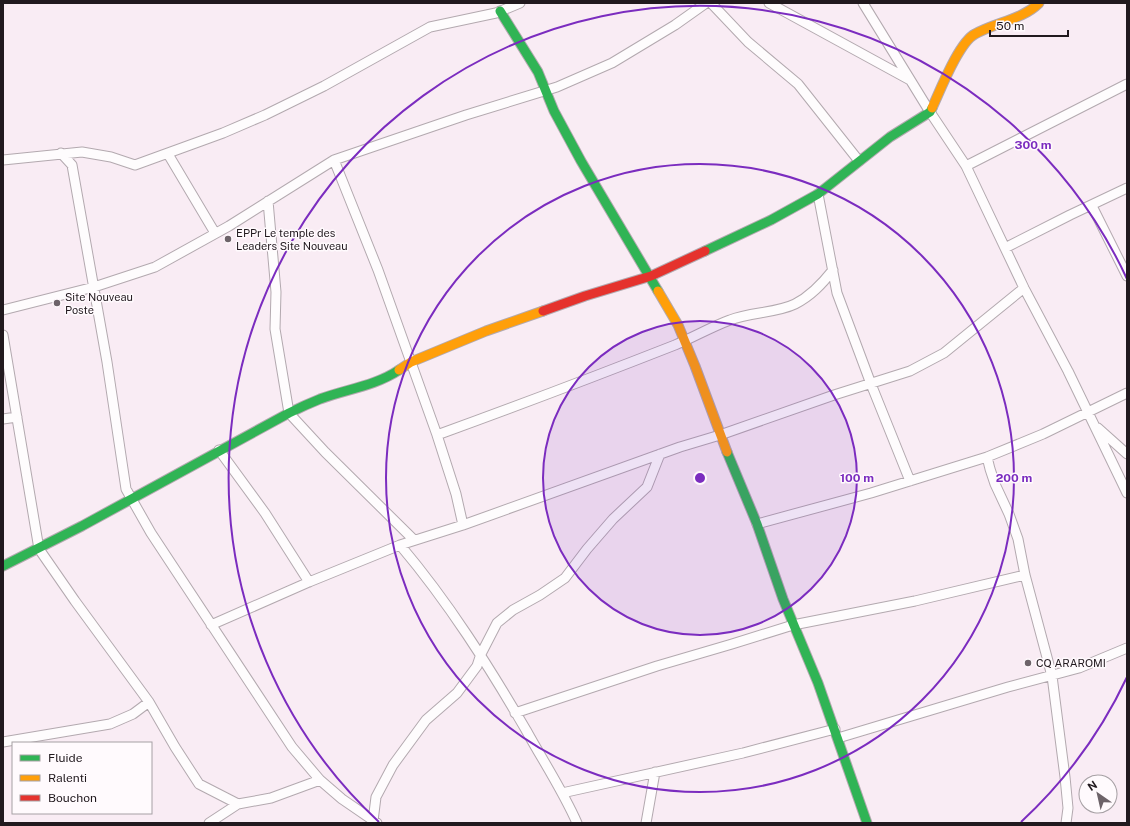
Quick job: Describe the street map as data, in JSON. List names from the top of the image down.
{
  "places": ["EPPr Le temple des Leaders Site Nouveau", "Site Nouveau Poste", "CQ ARAROMI"],
  "legend": ["Fluide", "Ralenti", "Bouchon"],
  "scale_bar": "50 m",
  "north": "top left",
  "rings": ["300 m", "100 m", "200 m"]
}
